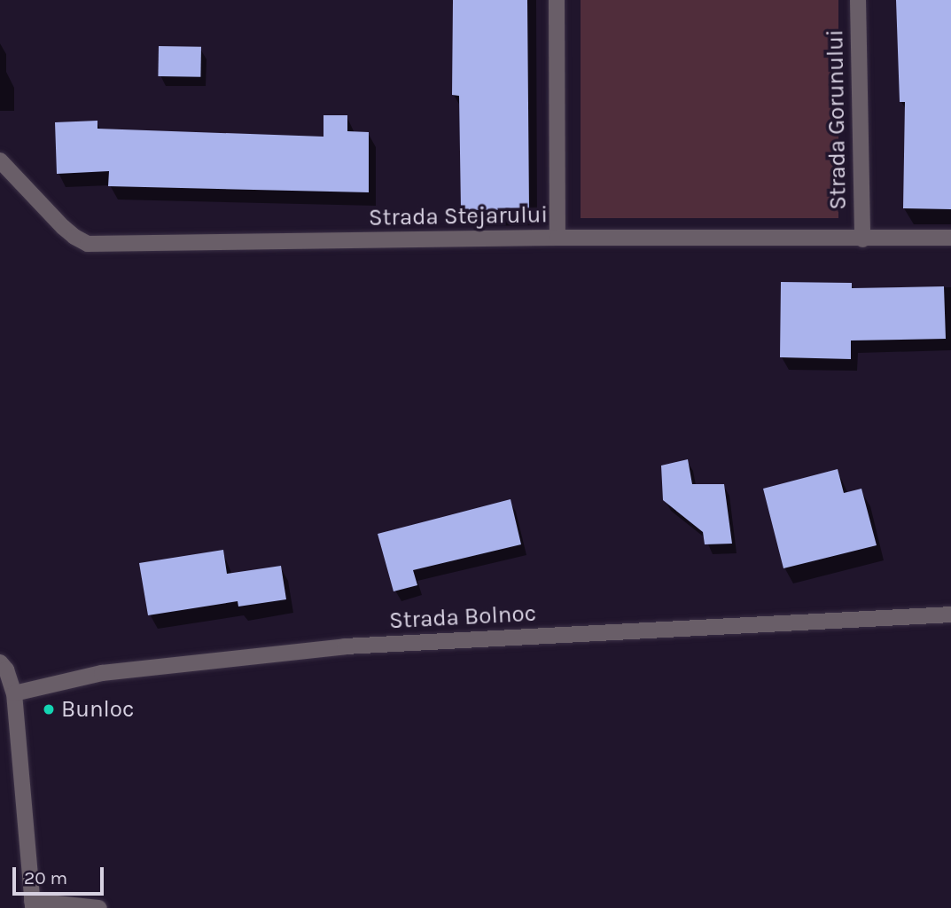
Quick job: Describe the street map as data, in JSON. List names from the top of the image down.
{
  "streets": {
    "street": ["Strada Gorunului", "Strada Stejarului", "Strada Bolnoc"]
  },
  "crossings": [
    ["Strada Gorunului", "Strada Stejarului"]
  ],
  "places": ["Bunloc"],
  "scale_bar": "20 m"
}
